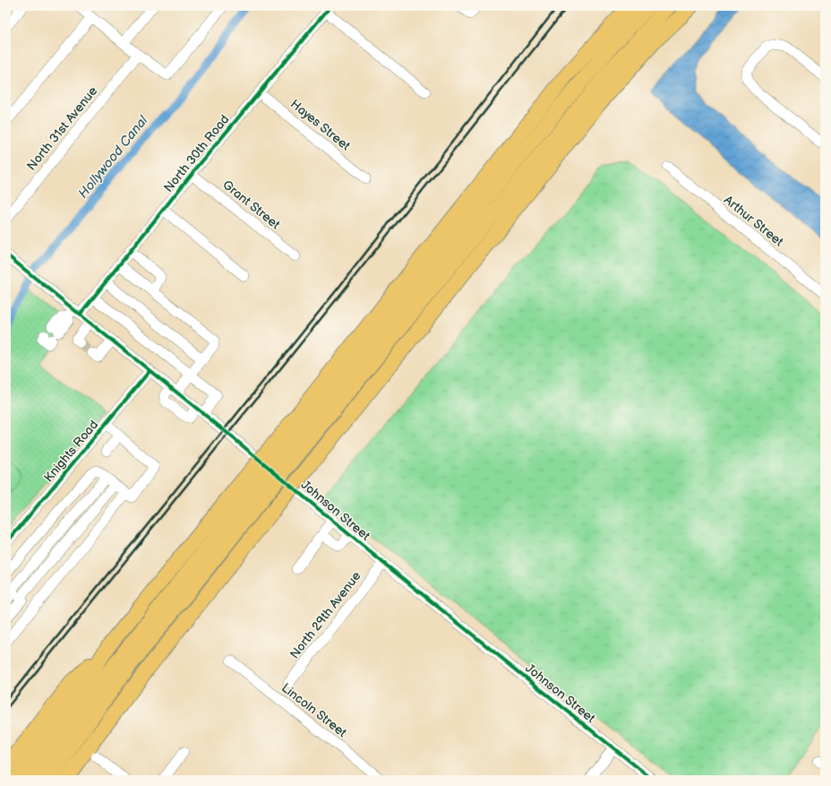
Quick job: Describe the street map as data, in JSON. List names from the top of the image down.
{
  "streets": {
    "street": [
      "Hayes Street",
      "North 31st Avenue",
      "North 30th Road",
      "Grant Street",
      "Arthur Street",
      "Knights Road",
      "Johnson Street",
      "North 29th Avenue",
      "Lincoln Street"
    ]
  },
  "crossings": [
    ["Hayes Street", "North 30th Road"],
    ["North 30th Road", "Grant Street"],
    ["North 30th Road", "Johnson Street"],
    ["Knights Road", "Johnson Street"],
    ["Johnson Street", "North 29th Avenue"]
  ],
  "water": ["Hollywood Canal"]
}
